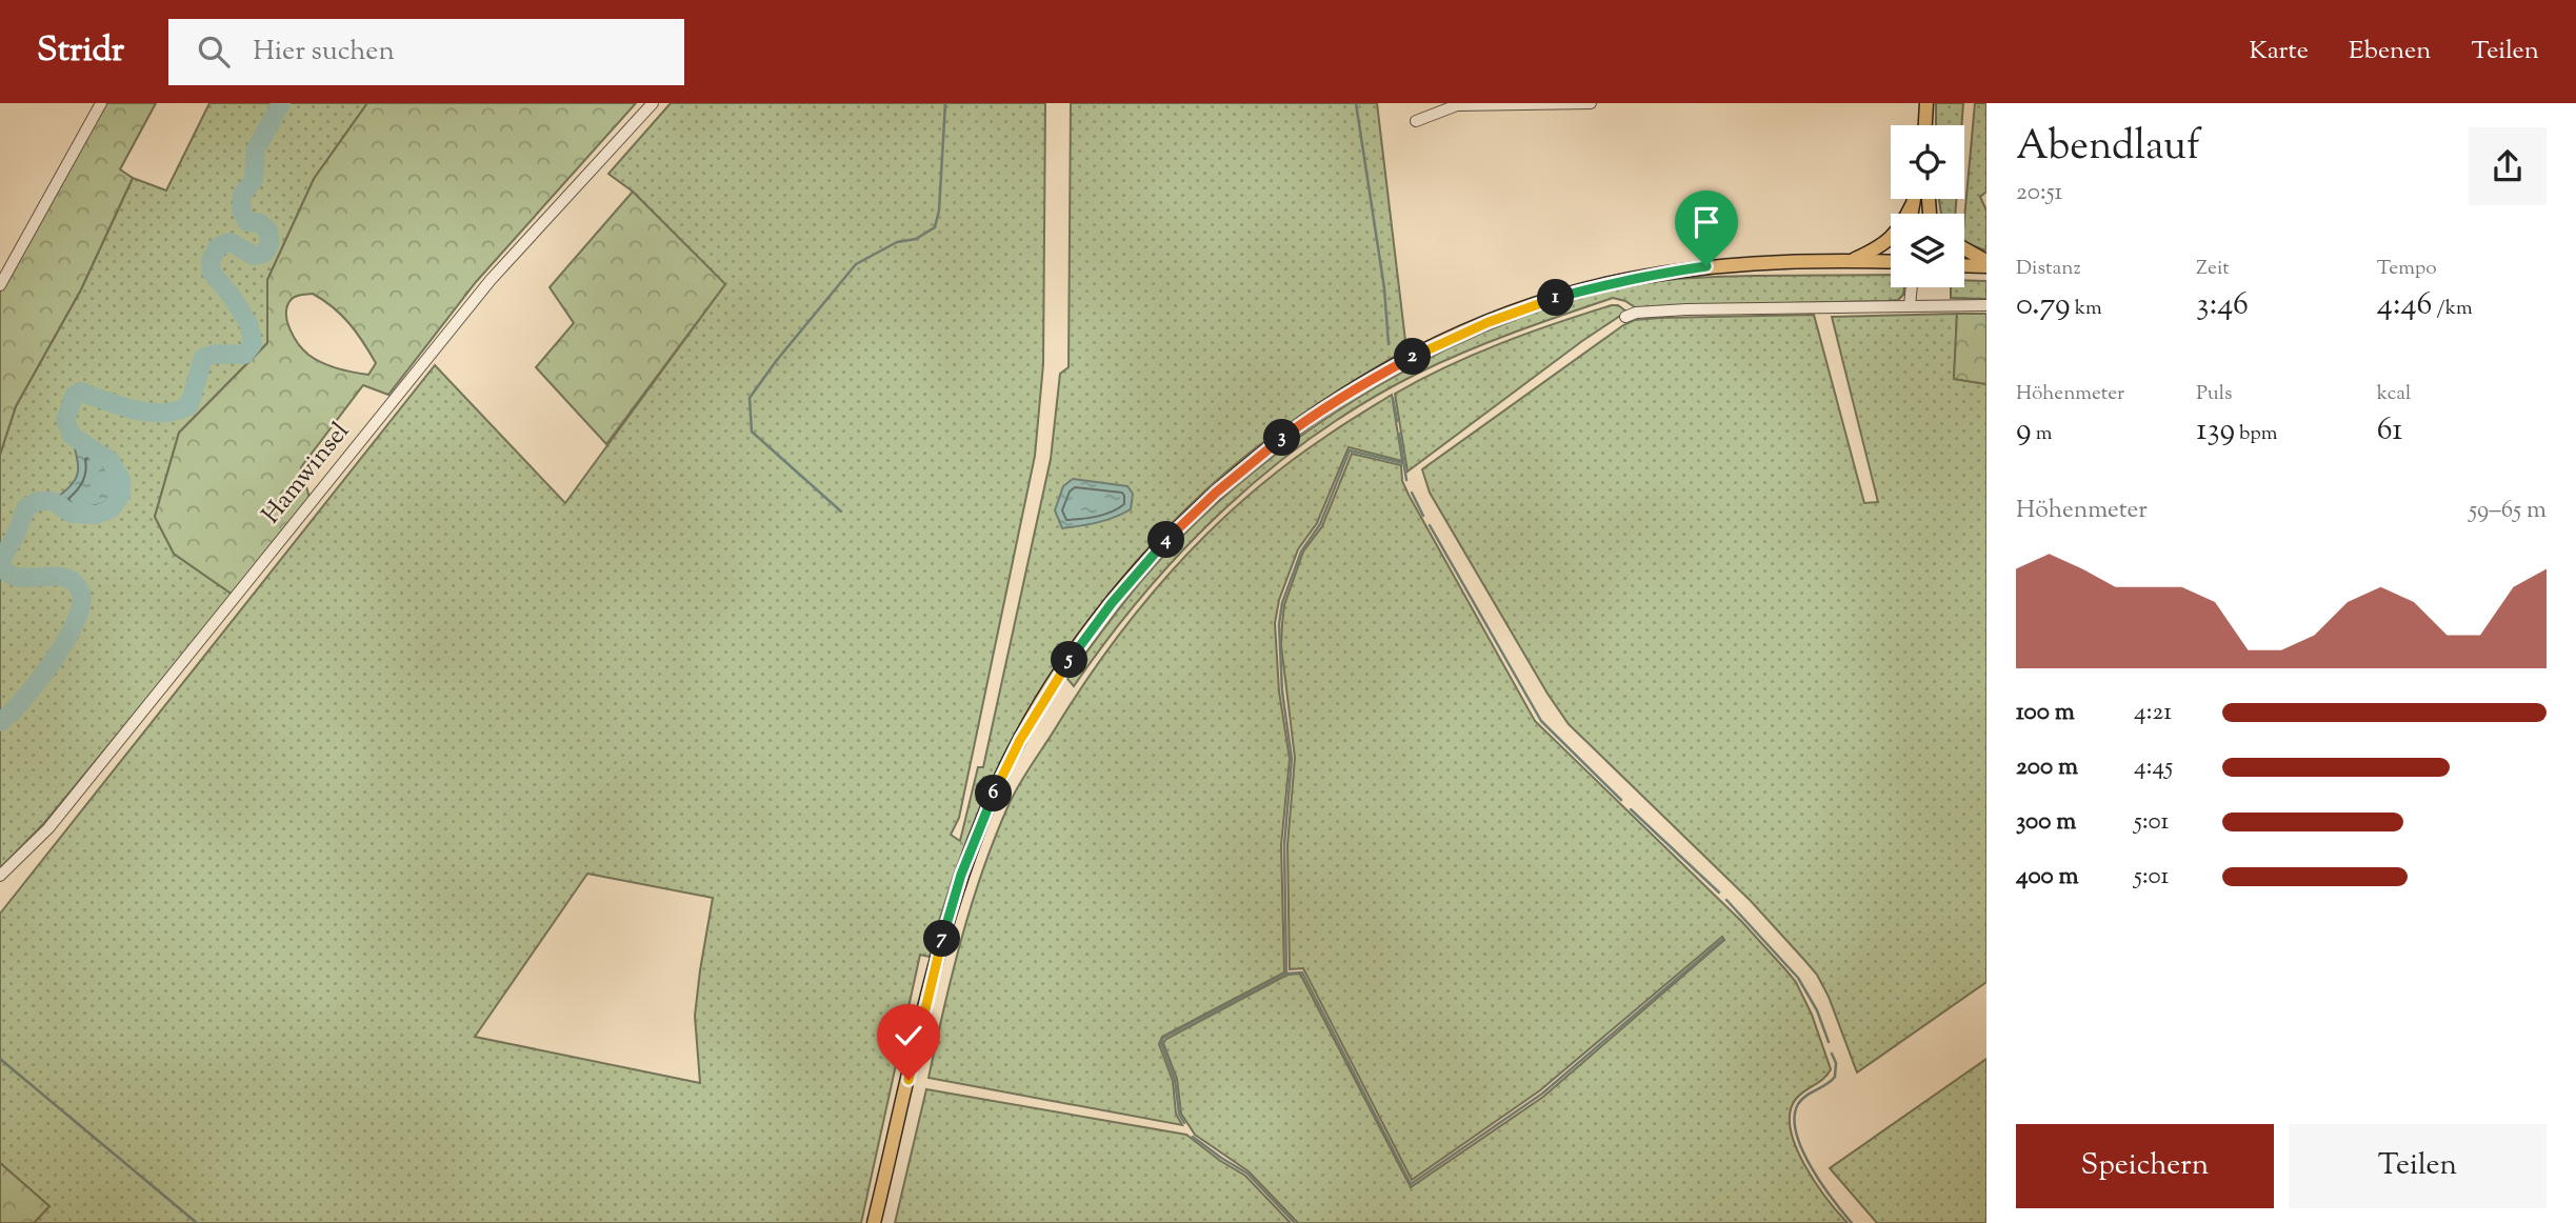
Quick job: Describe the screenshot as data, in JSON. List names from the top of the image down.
{
  "streets": {
    "street": ["Hamwinsel"]
  },
  "page": {
    "header": "Stridr",
    "search": "Hier suchen",
    "nav": ["Karte", "Ebenen", "Teilen"],
    "heading": ["Abendlauf", "20:51"],
    "stats": [
      ["Distanz", "0.79 km"],
      ["Zeit", "3:46"],
      ["Tempo", "4:46 /km"],
      ["Höhenmeter", "9 m"],
      ["Puls", "139 bpm"],
      ["kcal", "61"]
    ],
    "pins": [
      "1",
      "2",
      "3",
      "4",
      "5",
      "6",
      "7"
    ],
    "chart": ["Höhenmeter", "59–65 m"],
    "list": [
      {
        "name": "100 m",
        "note": "4:21"
      },
      {
        "name": "200 m",
        "note": "4:45"
      },
      {
        "name": "300 m",
        "note": "5:01"
      },
      {
        "name": "400 m",
        "note": "5:01"
      }
    ],
    "buttons": ["Speichern", "Teilen"]
  }
}
